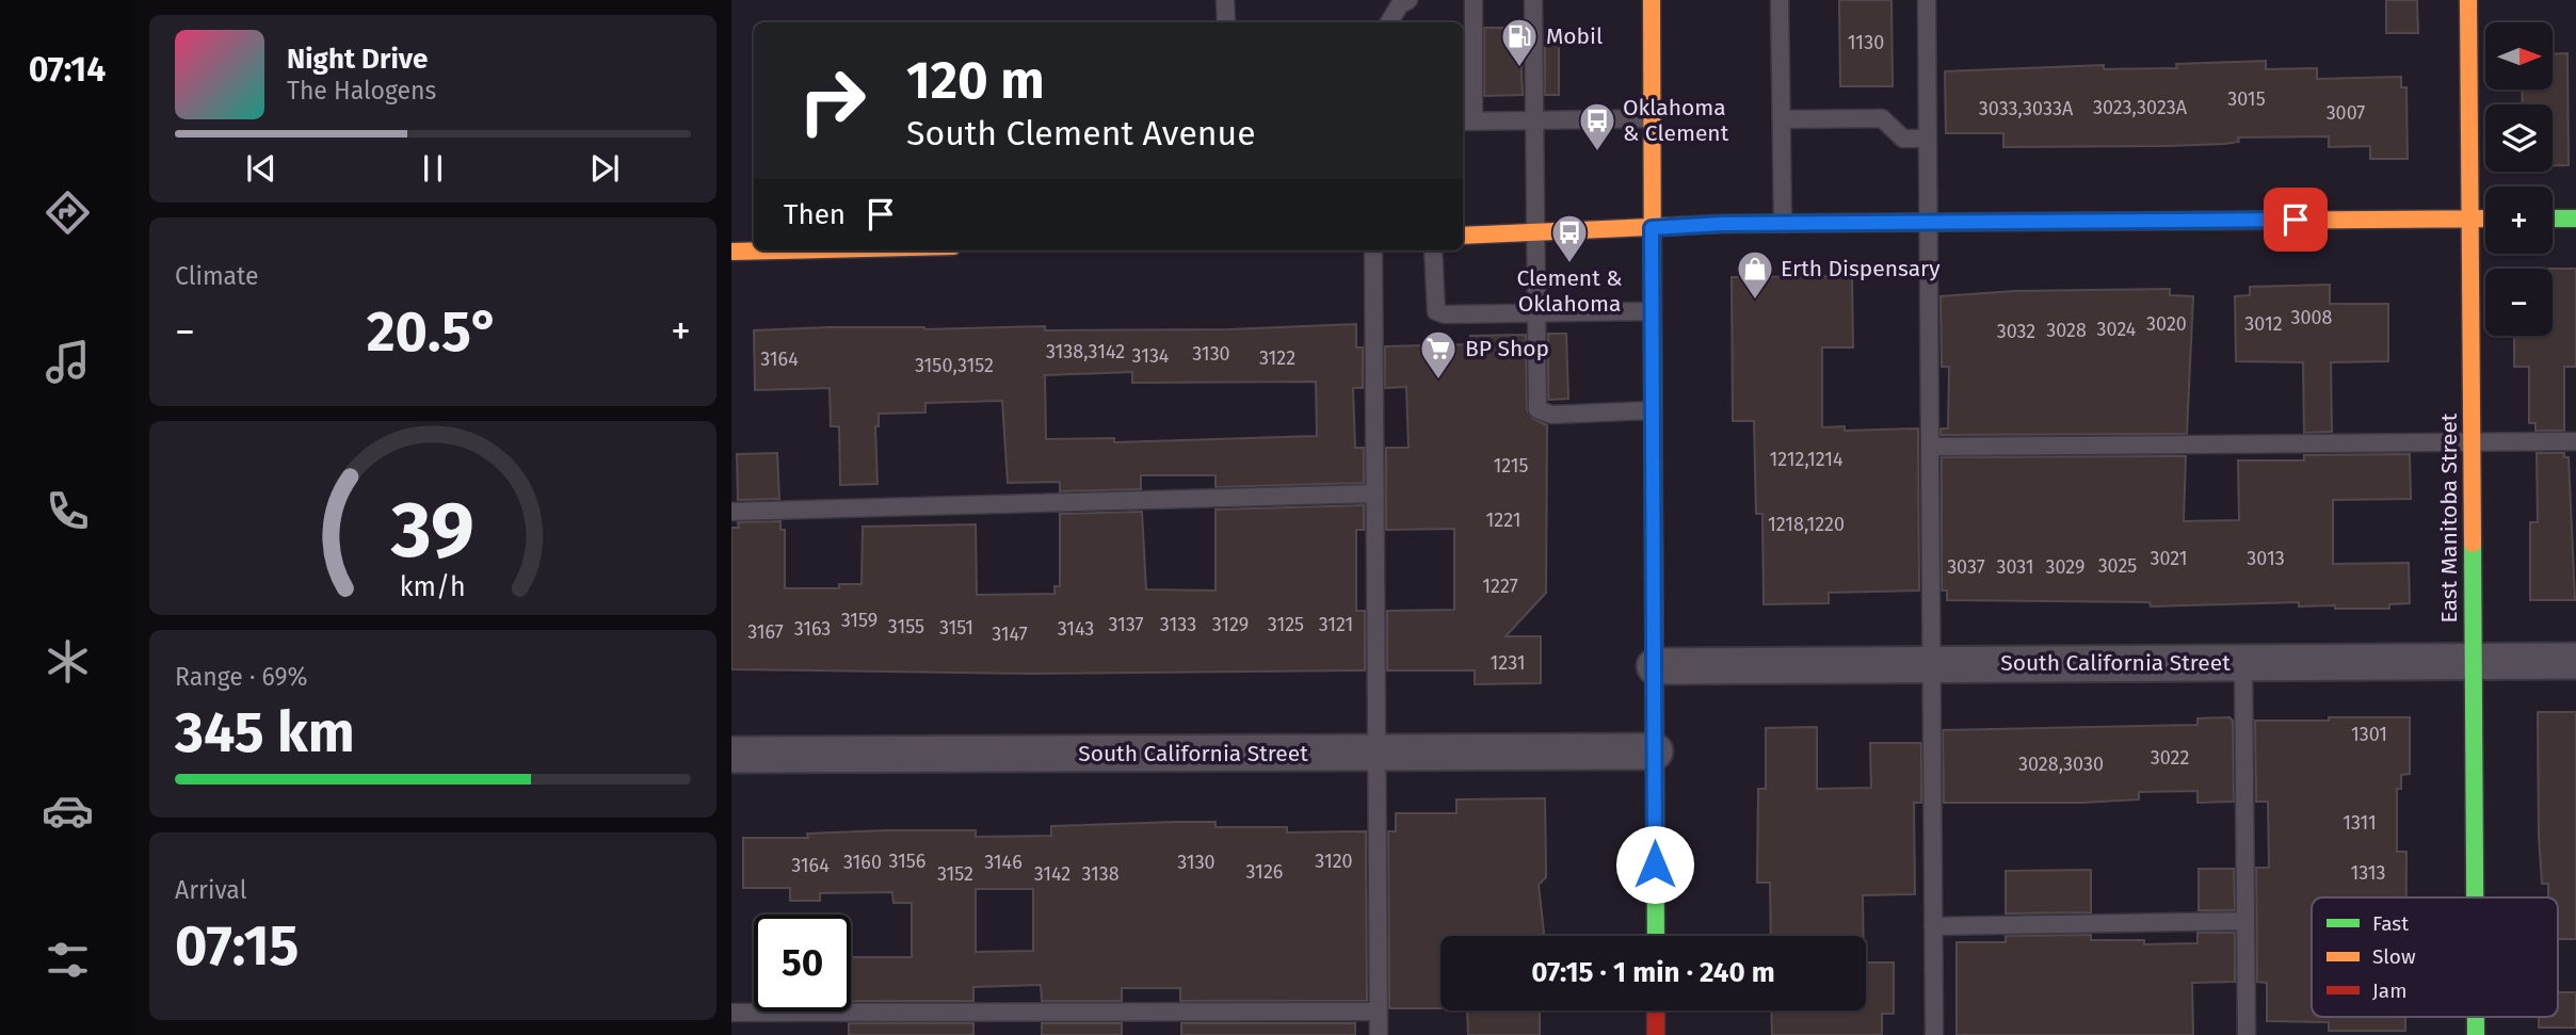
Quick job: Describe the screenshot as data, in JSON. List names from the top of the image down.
{
  "streets": {
    "street": ["East Manitoba Street", "South California Street"]
  },
  "crossings": [
    ["East Manitoba Street", "South California Street"]
  ],
  "places": {
    "fuel station": ["Mobil"],
    "bus stop": ["Oklahoma & Clement", "Clement & Oklahoma"],
    "shop": ["Erth Dispensary"],
    "supermarket": ["BP Shop"]
  },
  "house_numbers": [
    "1130",
    "3015",
    "3023,3023A",
    "3033,3033A",
    "3007",
    "3008",
    "3020",
    "3012",
    "3024",
    "3028",
    "3032",
    "3138,3142",
    "3130",
    "3134",
    "3122",
    "3164",
    "3150,3152",
    "1212,1214",
    "1215",
    "1221",
    "1218,1220",
    "3021",
    "3013",
    "3025",
    "3037",
    "3031",
    "3029",
    "1227",
    "3159",
    "3137",
    "3133",
    "3129",
    "3125",
    "3121",
    "3155",
    "3151",
    "3163",
    "3143",
    "3167",
    "3147",
    "1231",
    "1301",
    "3022",
    "3028,3030",
    "1311",
    "3156",
    "3120",
    "3160",
    "3146",
    "3130",
    "3164",
    "3126",
    "1313",
    "3152",
    "3142",
    "3138"
  ],
  "legend": ["Fast", "Slow", "Jam"],
  "north": "right",
  "page": {
    "tabs": "07:14",
    "map_buttons": ["+", "−"],
    "turn": ["120 m", "South Clement Avenue"],
    "song": ["Night Drive", "The Halogens"],
    "then": "Then",
    "tile": [
      "Climate",
      ["Range · 69%", "345 km"],
      ["Arrival", "07:15"]
    ],
    "heat": ["−", "20.5°", "+"],
    "limit": "50",
    "trip": "07:15 · 1 min · 240 m",
    "gauge": ["39", "km/h"]
  }
}
